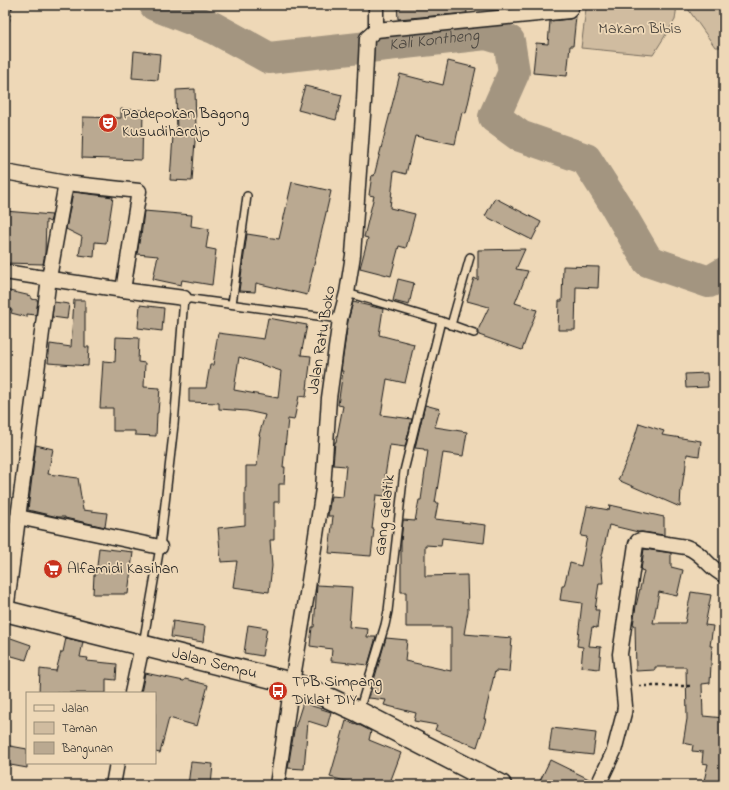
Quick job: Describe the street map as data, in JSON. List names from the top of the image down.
{
  "streets": {
    "main road": ["Jalan Sempu"],
    "street": ["Jalan Ratu Boko"],
    "lane": ["Gang Gelatik"]
  },
  "crossings": [
    ["Jalan Ratu Boko", "Jalan Sempu"],
    ["Gang Gelatik", "Jalan Sempu"]
  ],
  "water": ["Kali Kontheng"],
  "parks": ["Makam Bibis"],
  "places": {
    "theatre": ["Padepokan Bagong Kusudihardjo"],
    "supermarket": ["Alfamidi Kasihan"],
    "bus stop": ["TPB Simpang Diklat DIY"]
  },
  "legend": ["Jalan", "Taman", "Bangunan"]
}
